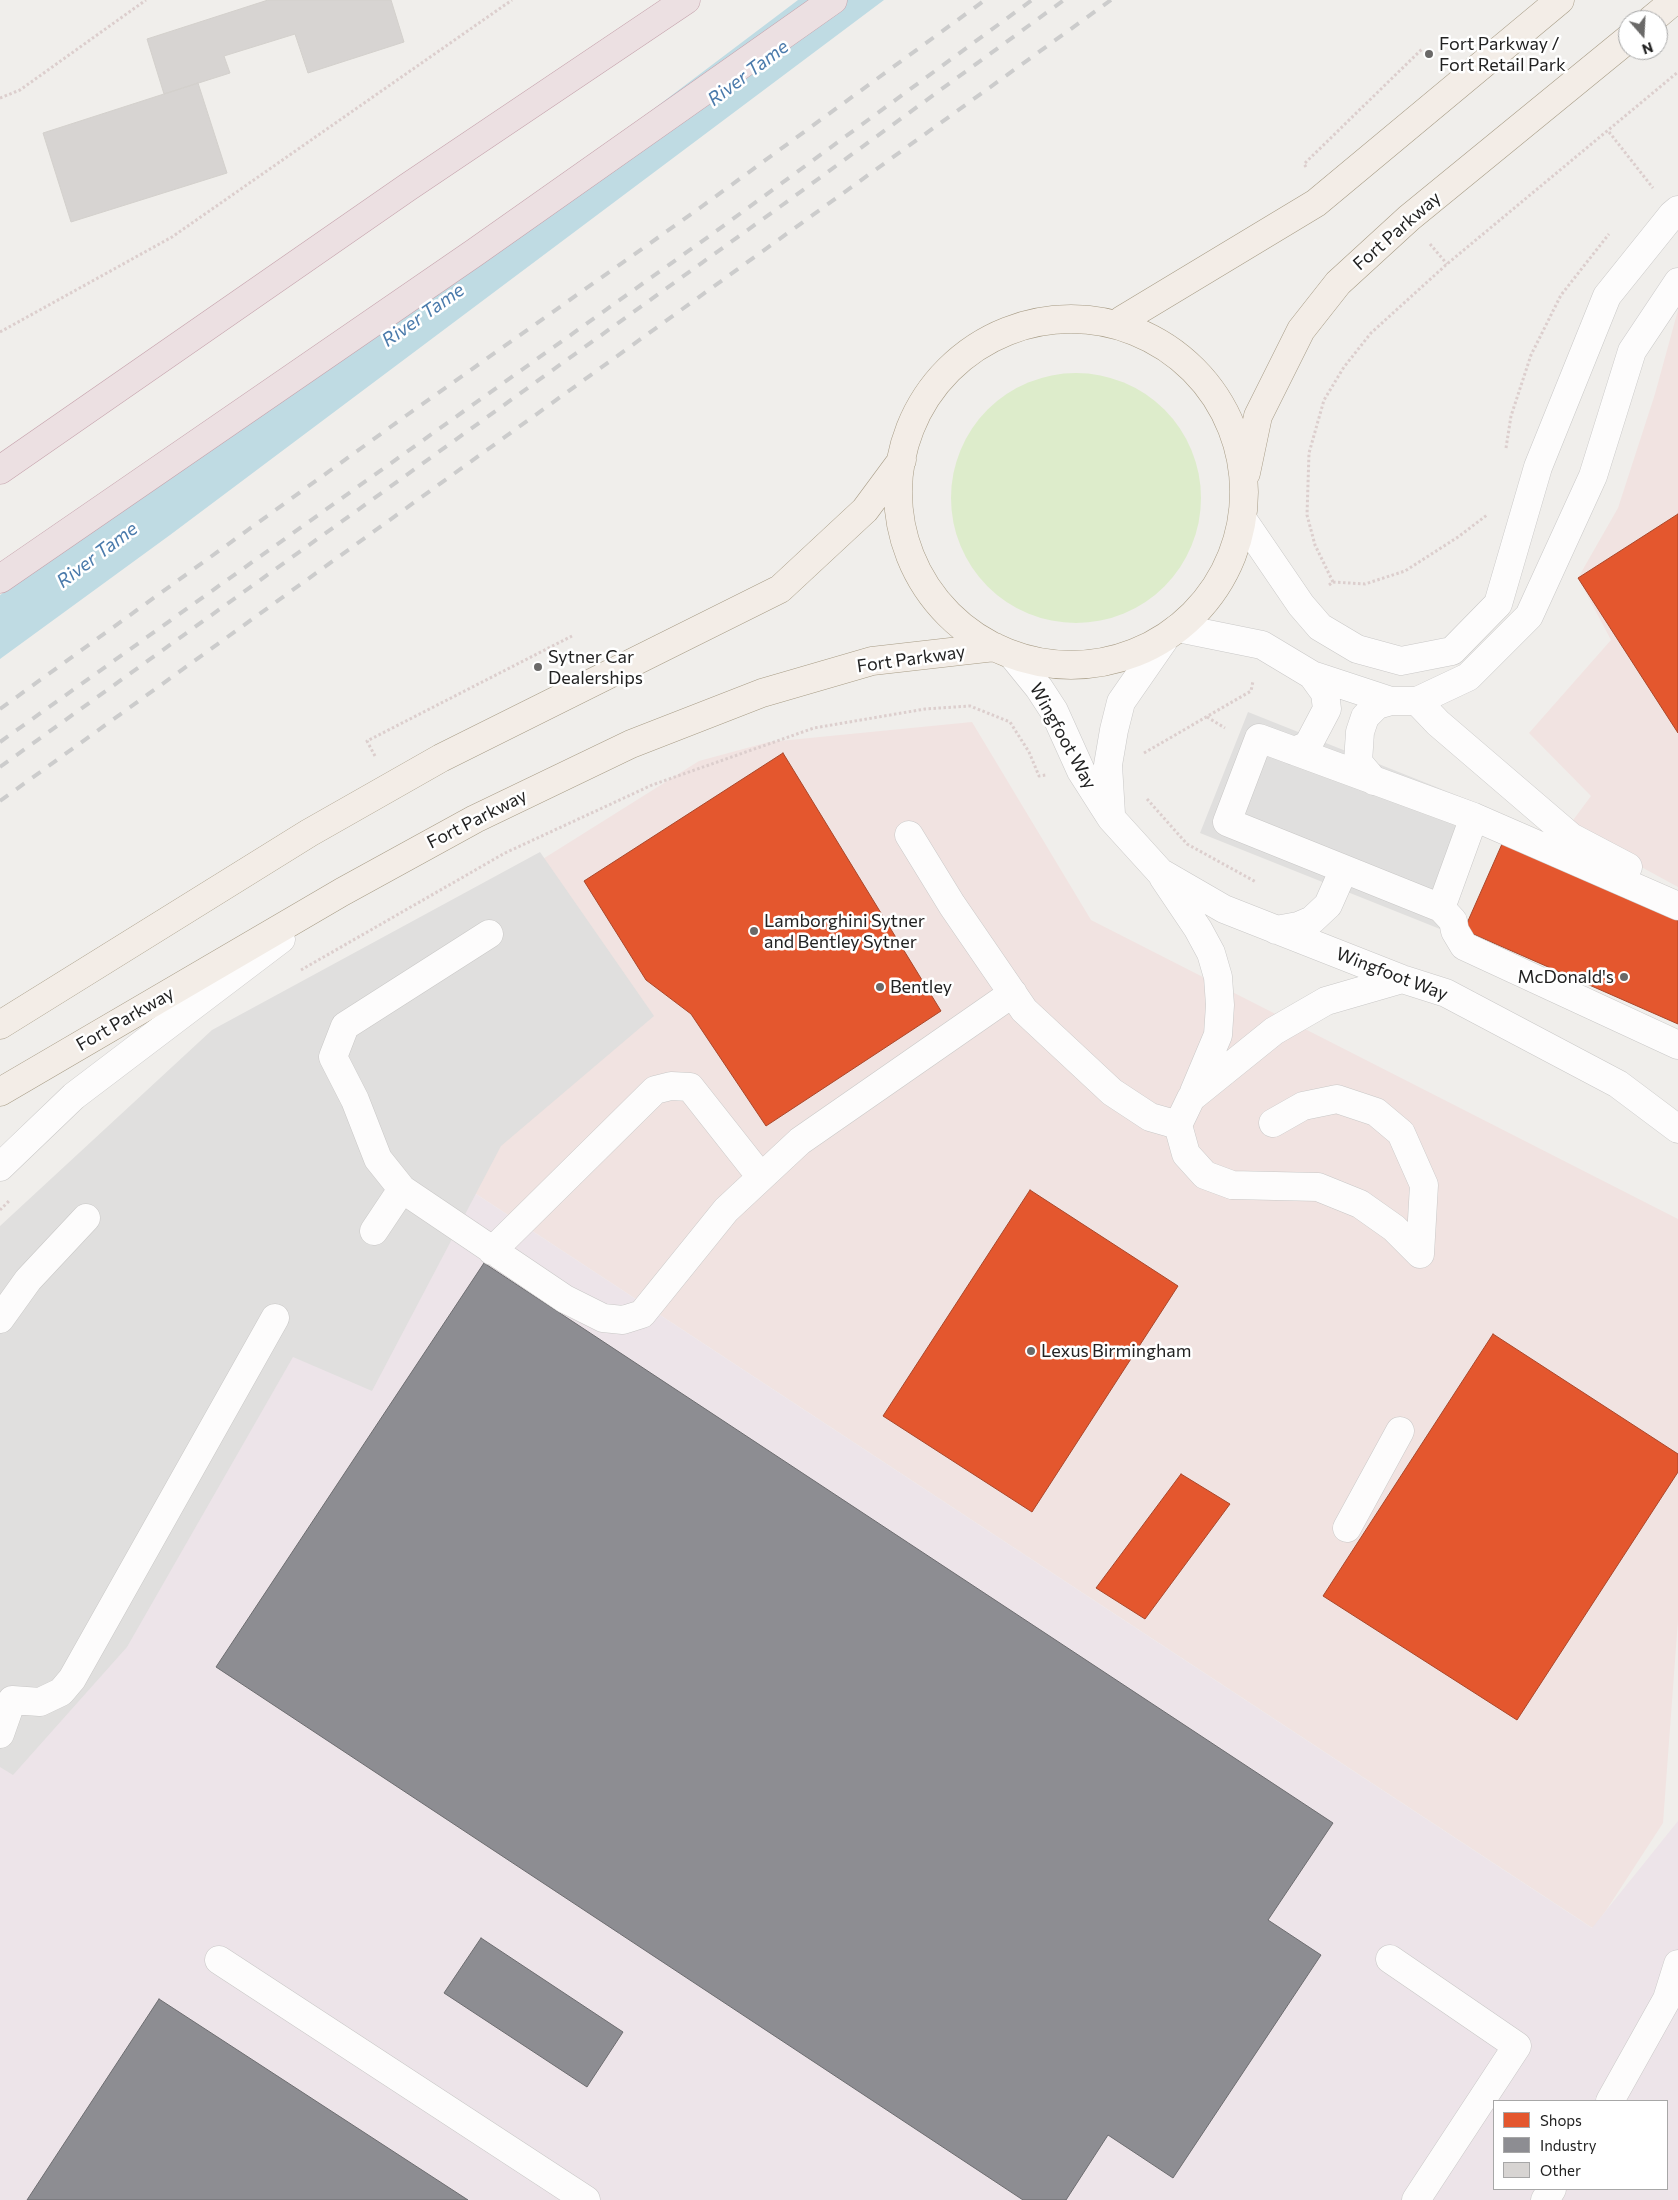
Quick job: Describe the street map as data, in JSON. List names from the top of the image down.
{
  "streets": {
    "main road": ["Fort Parkway"],
    "street": ["Wingfoot Way"]
  },
  "crossings": [
    ["Fort Parkway", "Wingfoot Way"]
  ],
  "water": ["River Tame"],
  "places": [
    "Fort Parkway / Fort Retail Park",
    "Sytner Car Dealerships",
    "Lamborghini Sytner and Bentley Sytner",
    "McDonald's",
    "Bentley",
    "Lexus Birmingham"
  ],
  "legend": ["Shops", "Industry", "Other"],
  "north": "bottom"
}
